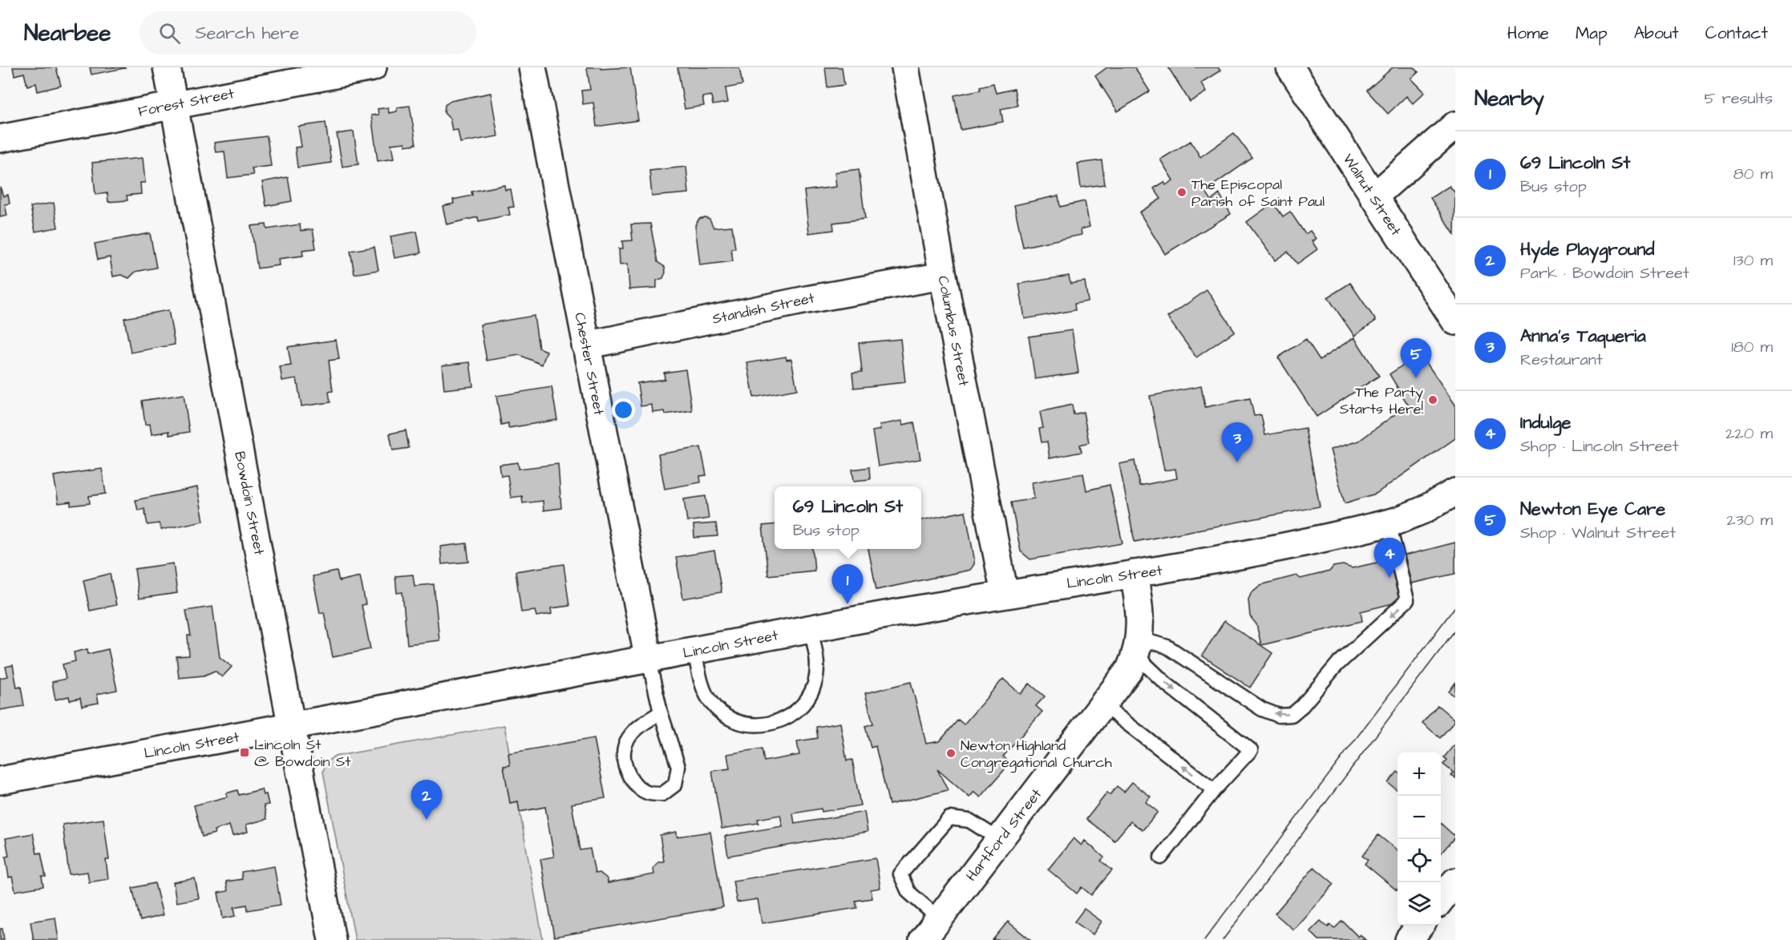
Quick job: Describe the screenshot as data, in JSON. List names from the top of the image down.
{
  "streets": {
    "street": [
      "Forest Street",
      "Walnut Street",
      "Standish Street",
      "Columbus Street",
      "Chester Street",
      "Bowdoin Street",
      "Lincoln Street",
      "Hartford Street"
    ]
  },
  "crossings": [
    ["Forest Street", "Bowdoin Street"],
    ["Standish Street", "Columbus Street"],
    ["Standish Street", "Chester Street"],
    ["Columbus Street", "Lincoln Street"],
    ["Chester Street", "Lincoln Street"],
    ["Bowdoin Street", "Lincoln Street"],
    ["Lincoln Street", "Hartford Street"]
  ],
  "places": {
    "other": ["The Episcopal Parish of Saint Paul", "The Party Starts Here!", "Newton Highland Congregational Church"],
    "transit": ["Lincoln St @ Bowdoin St"]
  },
  "page": {
    "header": "Nearbee",
    "search": "Search here",
    "nav": [
      "Home",
      "Map",
      "About",
      "Contact"
    ],
    "heading": ["Nearby", "5 results"],
    "list": [
      {
        "mark": "1",
        "name": "69 Lincoln St",
        "note": "Bus stop",
        "value": "80 m"
      },
      {
        "mark": "2",
        "name": "Hyde Playground",
        "note": "Park · Bowdoin Street",
        "value": "130 m"
      },
      {
        "mark": "3",
        "name": "Anna's Taqueria",
        "note": "Restaurant",
        "value": "180 m"
      },
      {
        "mark": "4",
        "name": "Indulge",
        "note": "Shop · Lincoln Street",
        "value": "220 m"
      },
      {
        "mark": "5",
        "name": "Newton Eye Care",
        "note": "Shop · Walnut Street",
        "value": "230 m"
      }
    ],
    "pins": [
      "5",
      "3",
      "4",
      "1",
      "2"
    ],
    "popup": ["69 Lincoln St", "Bus stop"],
    "map_buttons": ["+", "−"]
  }
}
